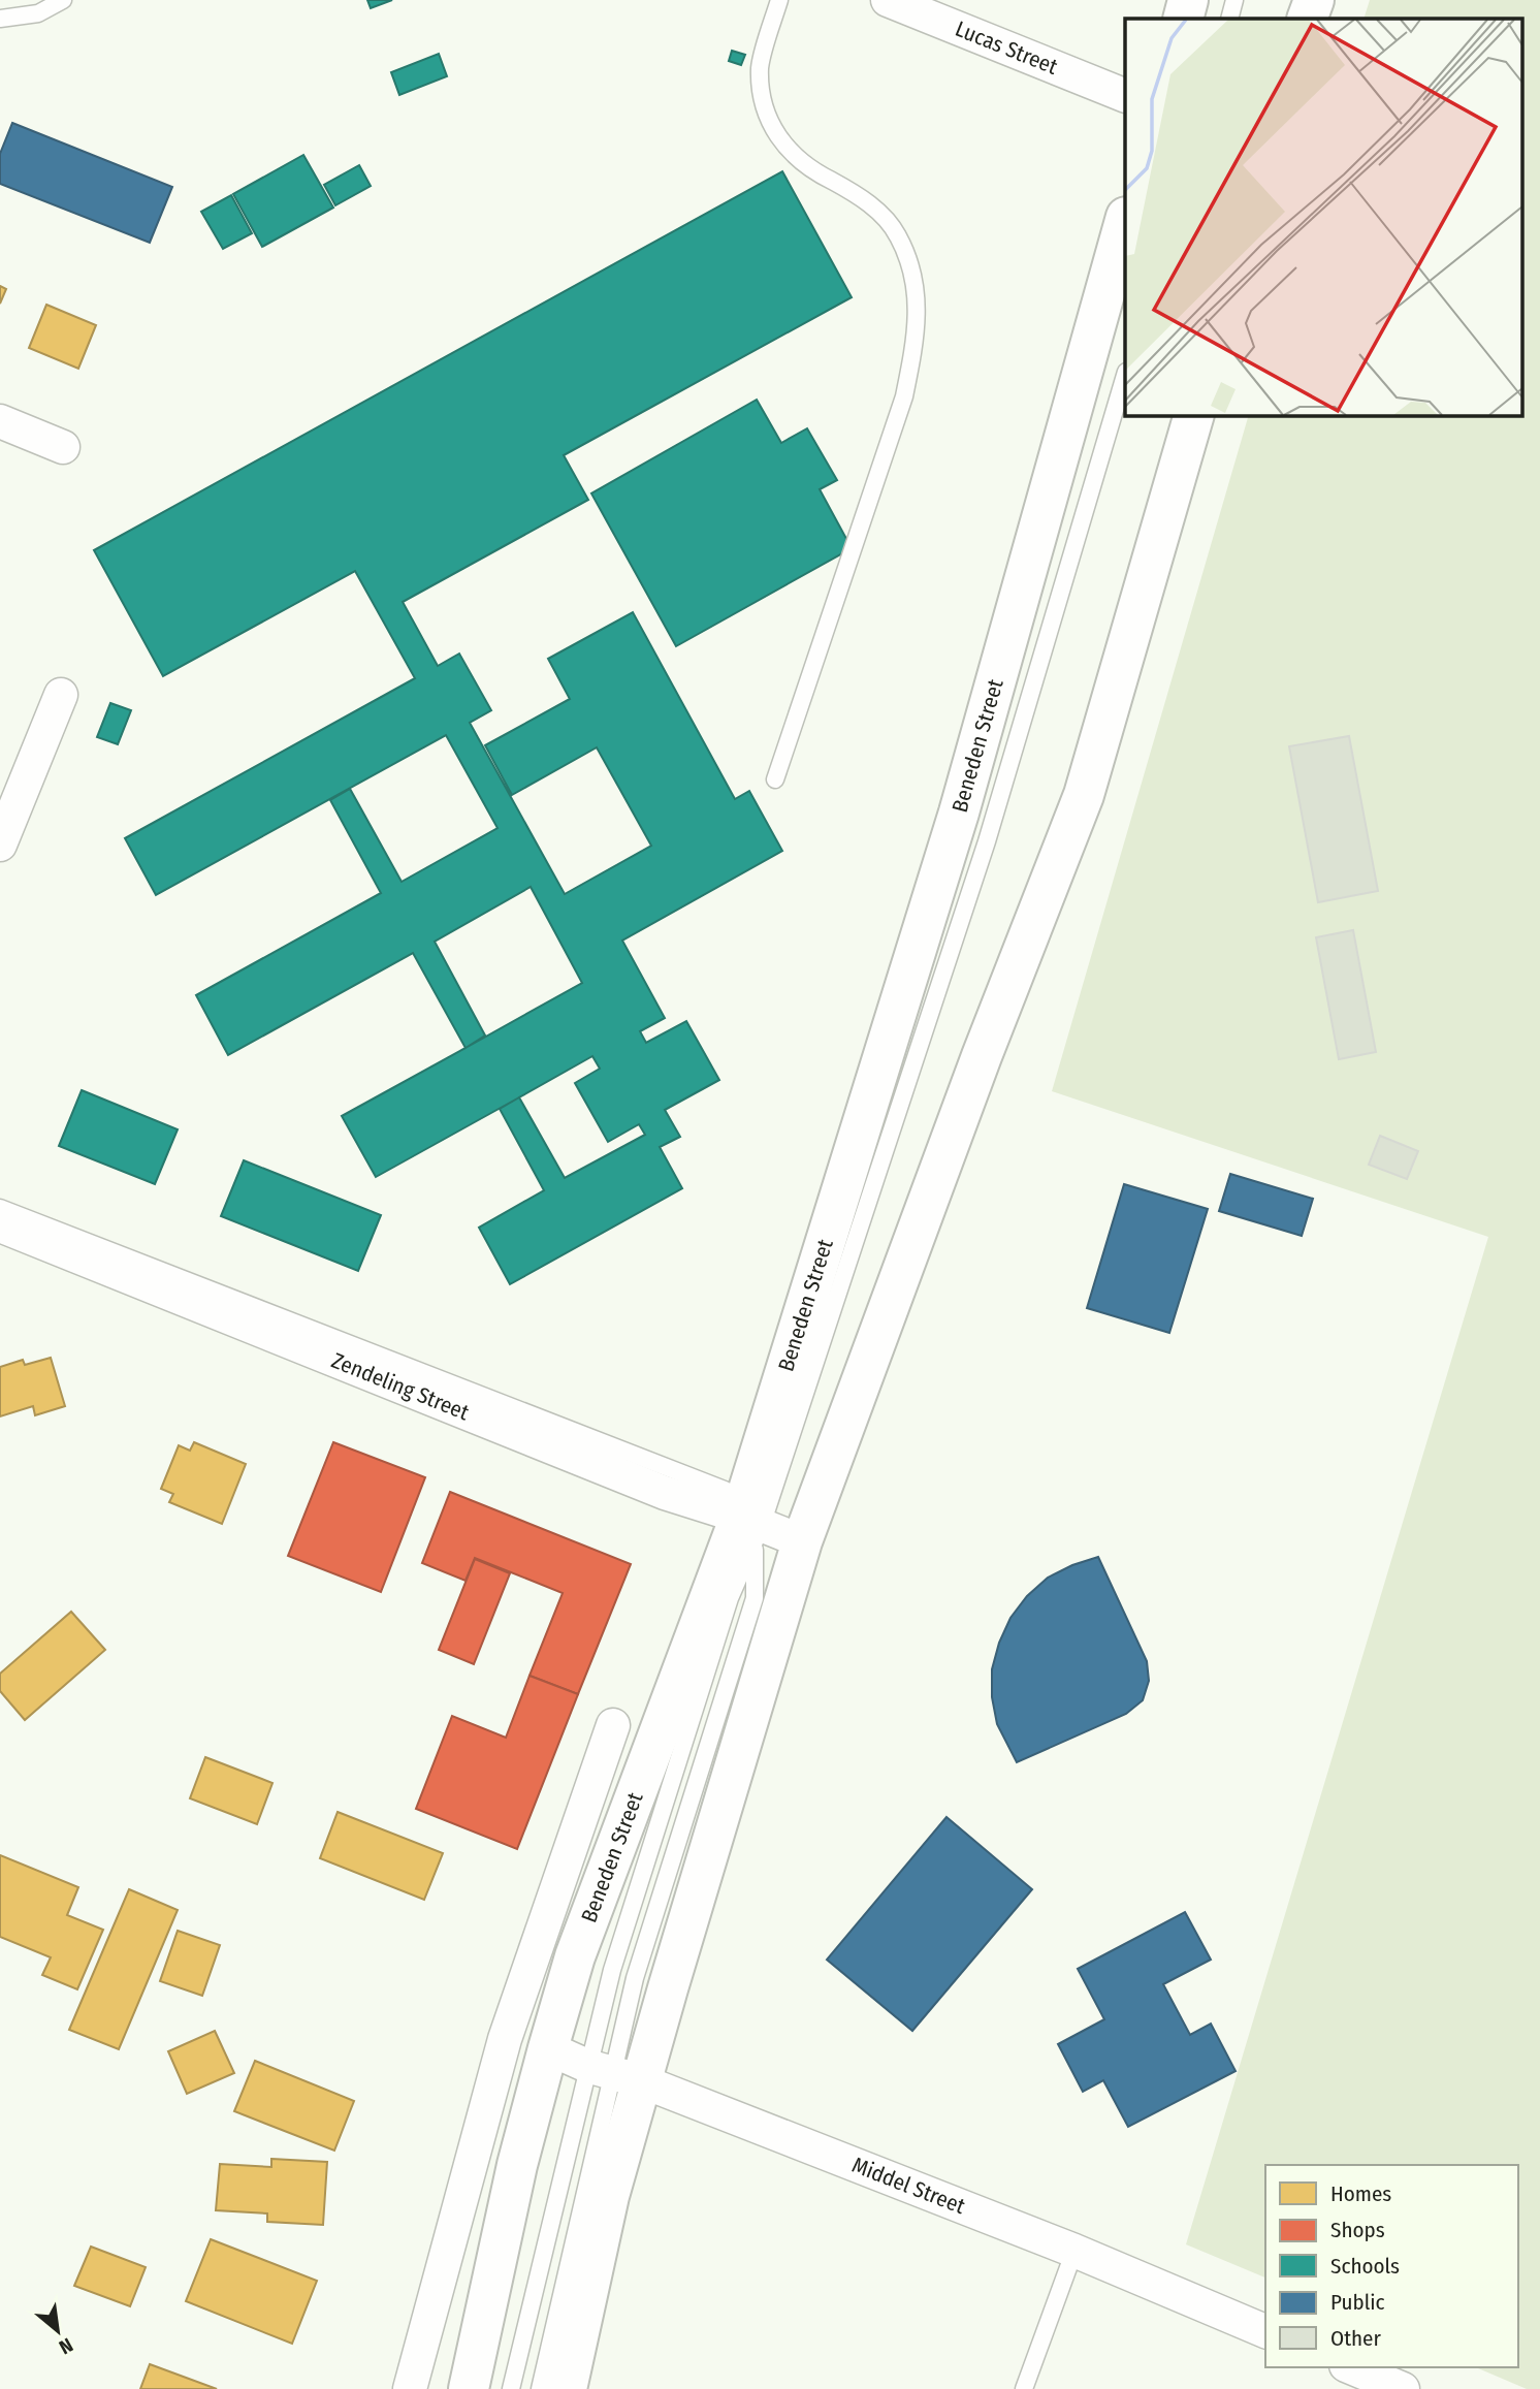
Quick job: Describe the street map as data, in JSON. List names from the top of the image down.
{
  "streets": {
    "main road": ["Beneden Street"],
    "street": ["Lucas Street", "Zendeling Street", "Middel Street"]
  },
  "crossings": [
    ["Beneden Street", "Zendeling Street"],
    ["Beneden Street", "Middel Street"]
  ],
  "legend": [
    "Homes",
    "Shops",
    "Schools",
    "Public",
    "Other"
  ],
  "north": "bottom right"
}
